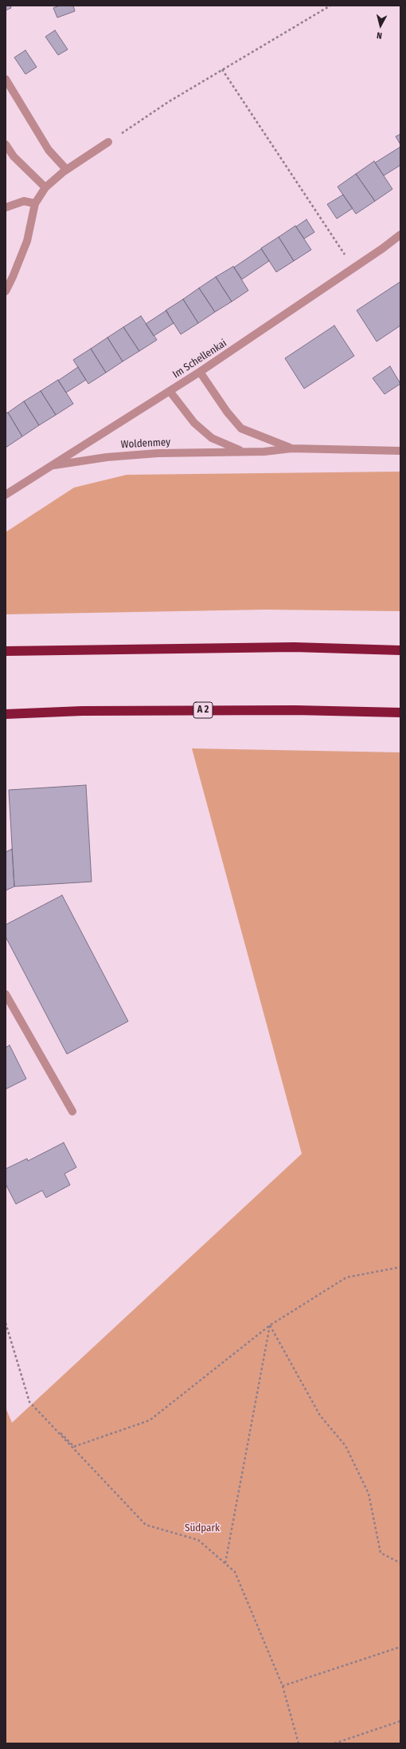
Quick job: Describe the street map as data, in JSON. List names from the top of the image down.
{
  "streets": {
    "highway": ["A 2"],
    "street": ["Im Schellenkai", "Woldenmey"]
  },
  "crossings": [
    ["Im Schellenkai", "Woldenmey"]
  ],
  "parks": ["Südpark"],
  "north": "bottom"
}
